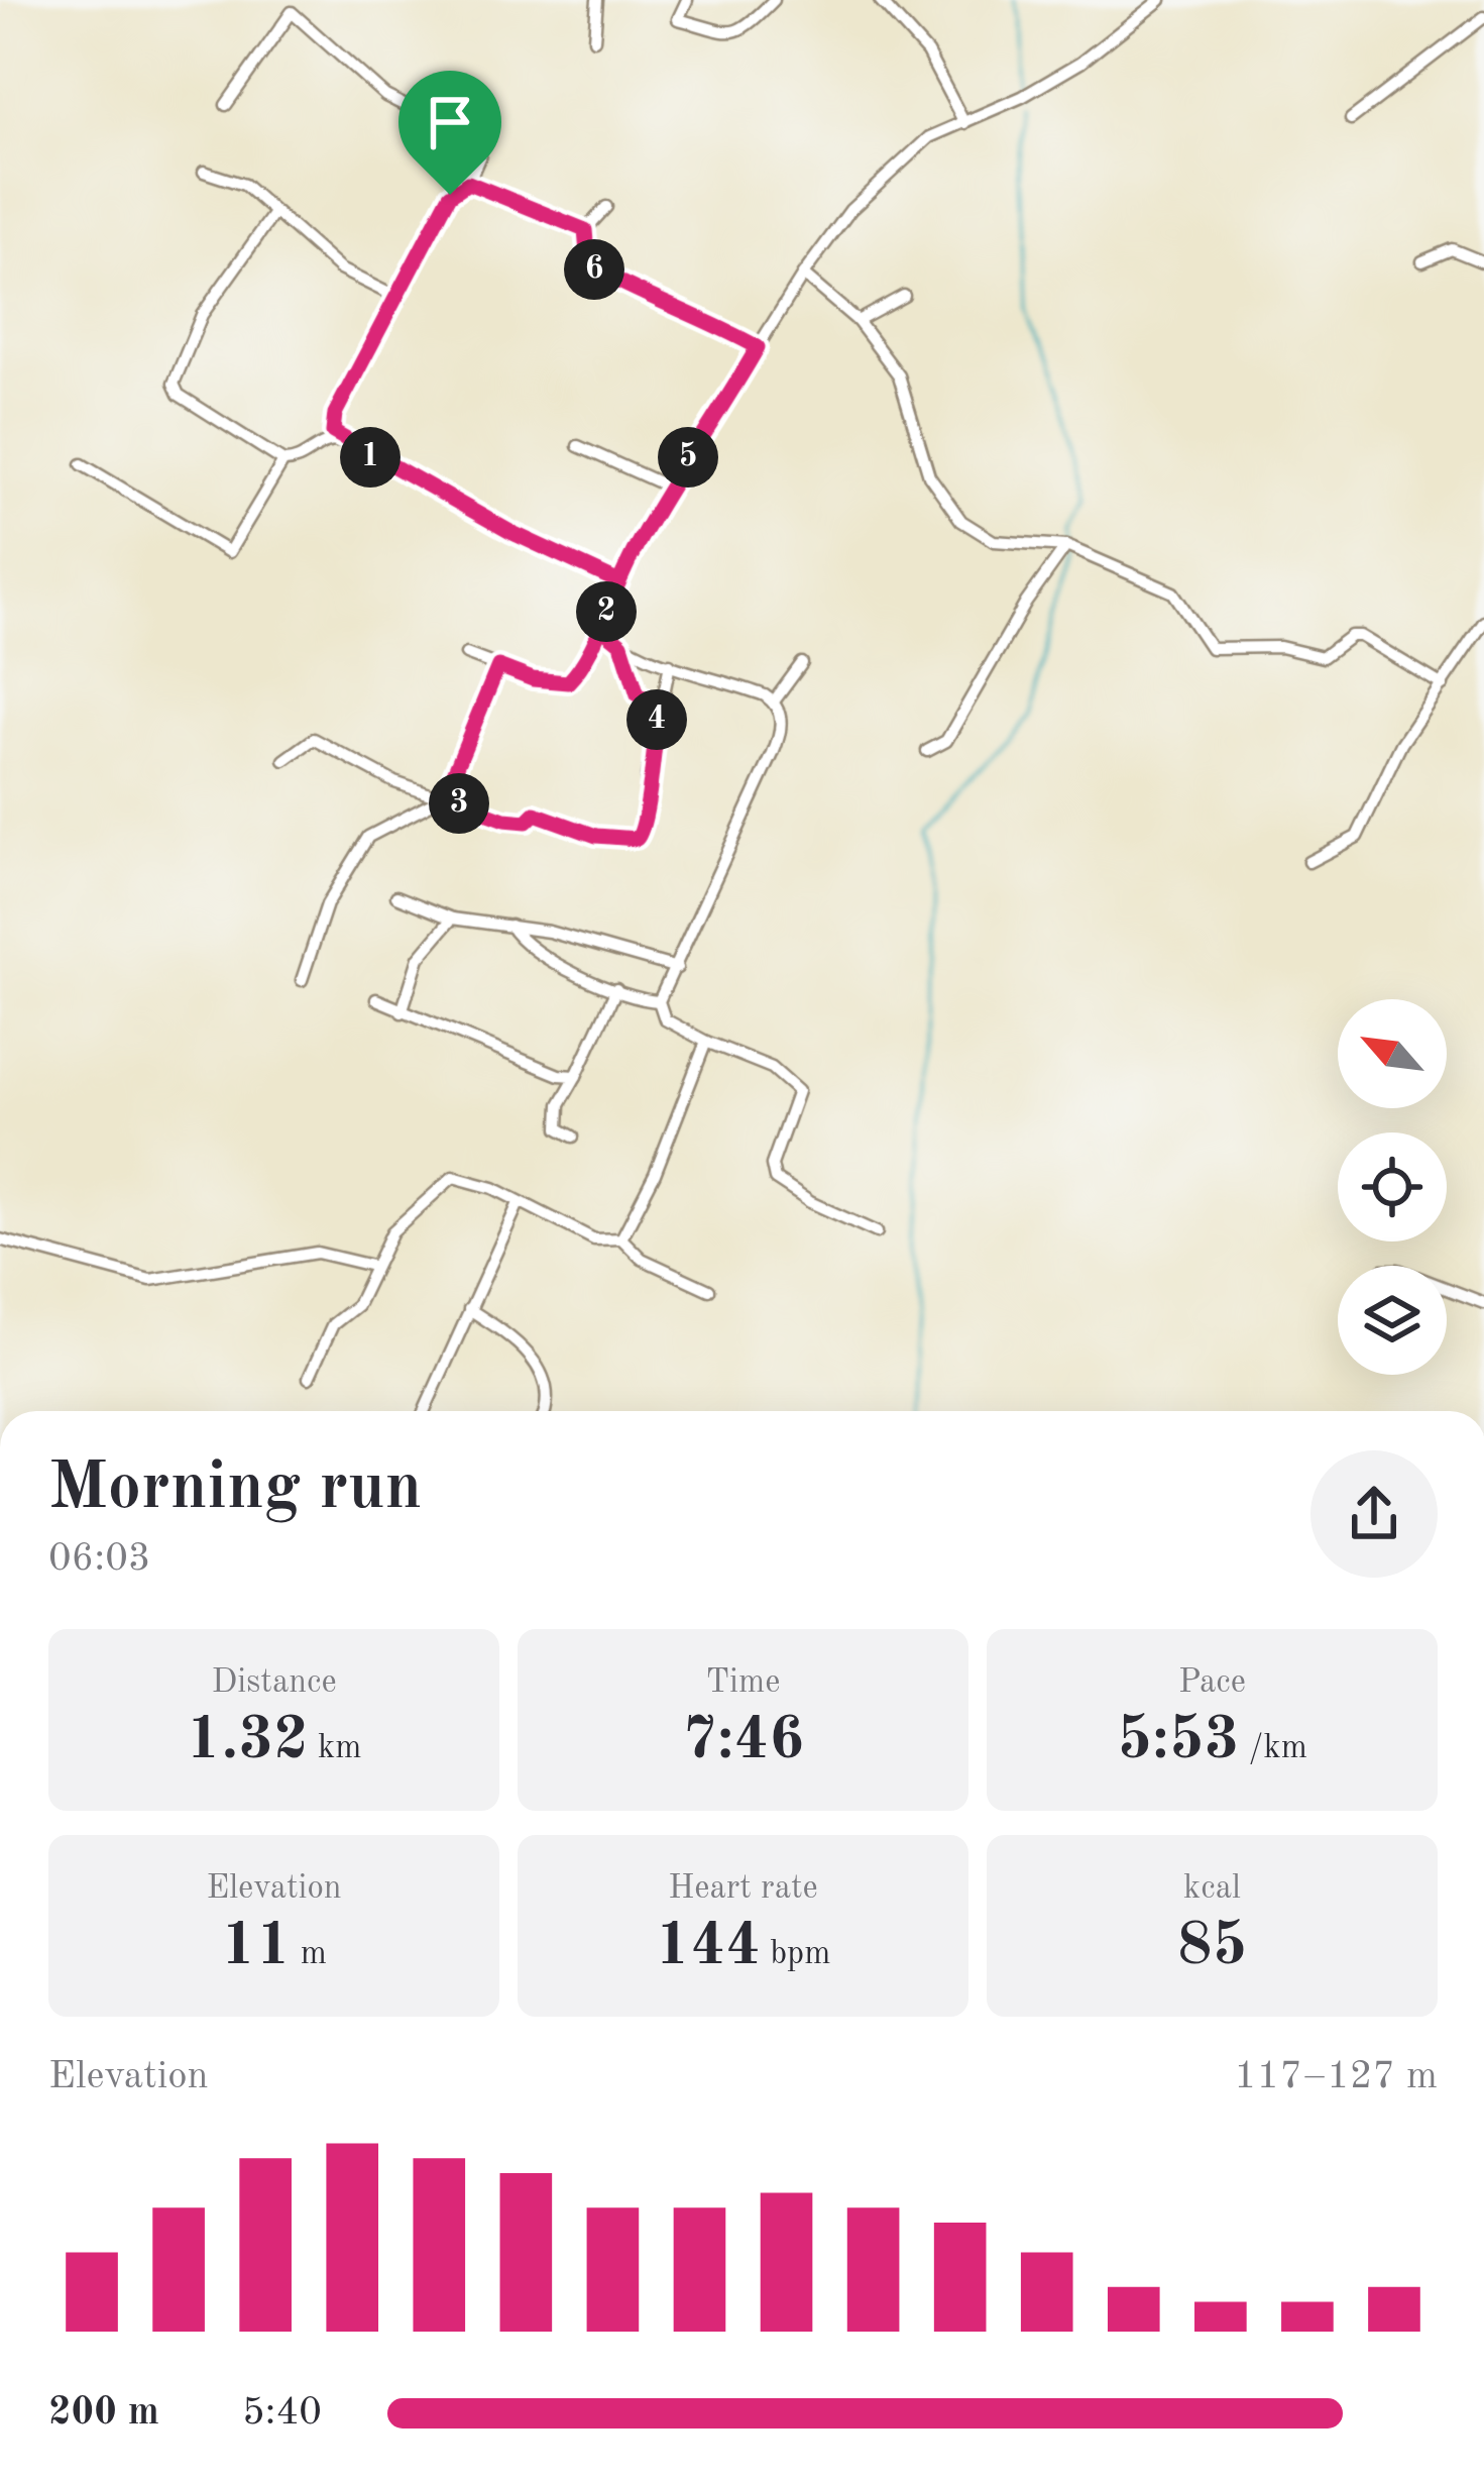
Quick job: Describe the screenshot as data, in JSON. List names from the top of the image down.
{
  "north": "top left",
  "page": {
    "pins": [
      "6",
      "1",
      "5",
      "2",
      "4",
      "3"
    ],
    "heading": ["Morning run", "06:03"],
    "stats": [
      ["Distance", "1.32 km"],
      ["Time", "7:46"],
      ["Pace", "5:53 /km"],
      ["Elevation", "11 m"],
      ["Heart rate", "144 bpm"],
      ["kcal", "85"]
    ],
    "chart": ["Elevation", "117–127 m"],
    "list": [
      {
        "name": "200 m",
        "note": "5:40"
      }
    ]
  }
}
